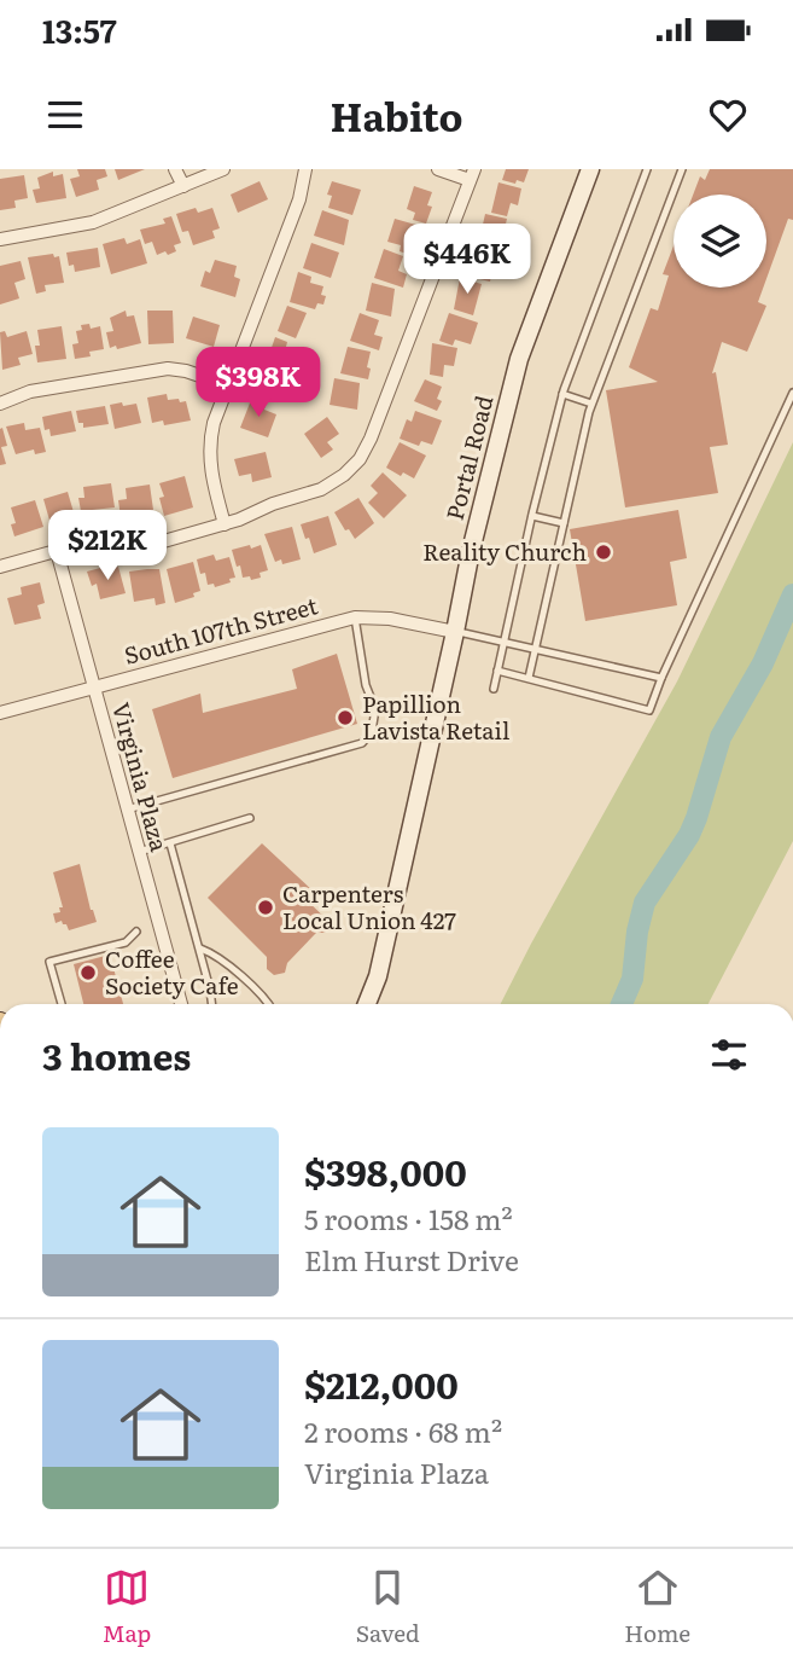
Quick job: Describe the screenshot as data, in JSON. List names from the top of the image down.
{
  "streets": {
    "main road": ["Portal Road"],
    "street": ["South 107th Street", "Virginia Plaza"]
  },
  "crossings": [
    ["Portal Road", "South 107th Street"],
    ["South 107th Street", "Virginia Plaza"]
  ],
  "places": [
    "Reality Church",
    "Papillion Lavista Retail",
    "Carpenters Local Union 427",
    "Coffee Society Cafe"
  ],
  "page": {
    "status": "13:57",
    "header": "Habito",
    "price": ["$446K", "$398K", "$212K"],
    "heading": "3 homes",
    "list": [
      {
        "name": "$398,000",
        "note": "5 rooms · 158 m² · Elm Hurst Drive"
      },
      {
        "name": "$212,000",
        "note": "2 rooms · 68 m² · Virginia Plaza"
      }
    ],
    "tabs": ["Map", "Saved", "Home"]
  }
}
